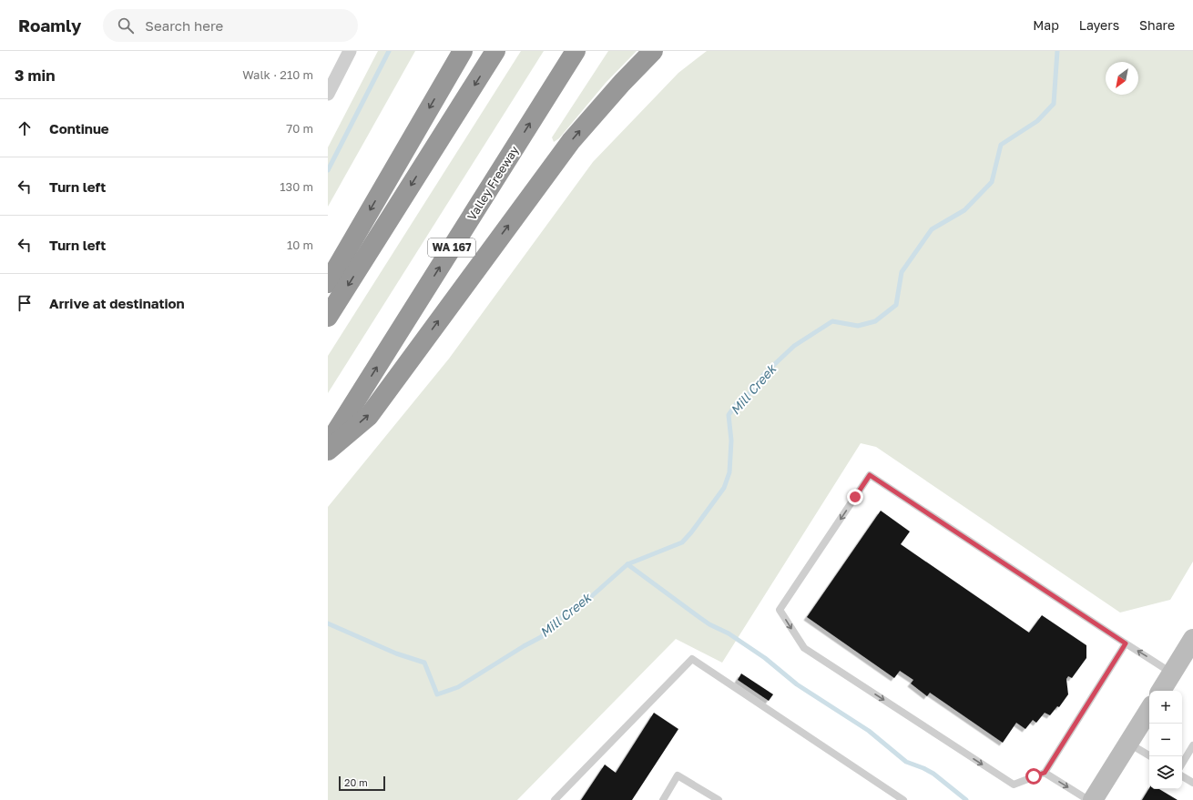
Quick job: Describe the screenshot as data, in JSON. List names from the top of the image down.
{
  "streets": {
    "highway": ["Valley Freeway", "WA 167"]
  },
  "water": ["Mill Creek"],
  "scale_bar": "20 m",
  "north": "bottom left",
  "page": {
    "header": "Roamly",
    "search": "Search here",
    "nav": ["Map", "Layers", "Share"],
    "heading": ["3 min", "Walk · 210 m"],
    "list": [
      ["Continue", "70 m"],
      ["Turn left", "130 m"],
      ["Turn left", "10 m"],
      "Arrive at destination"
    ],
    "map_buttons": ["+", "−"],
    "scale": "20 m"
  }
}
